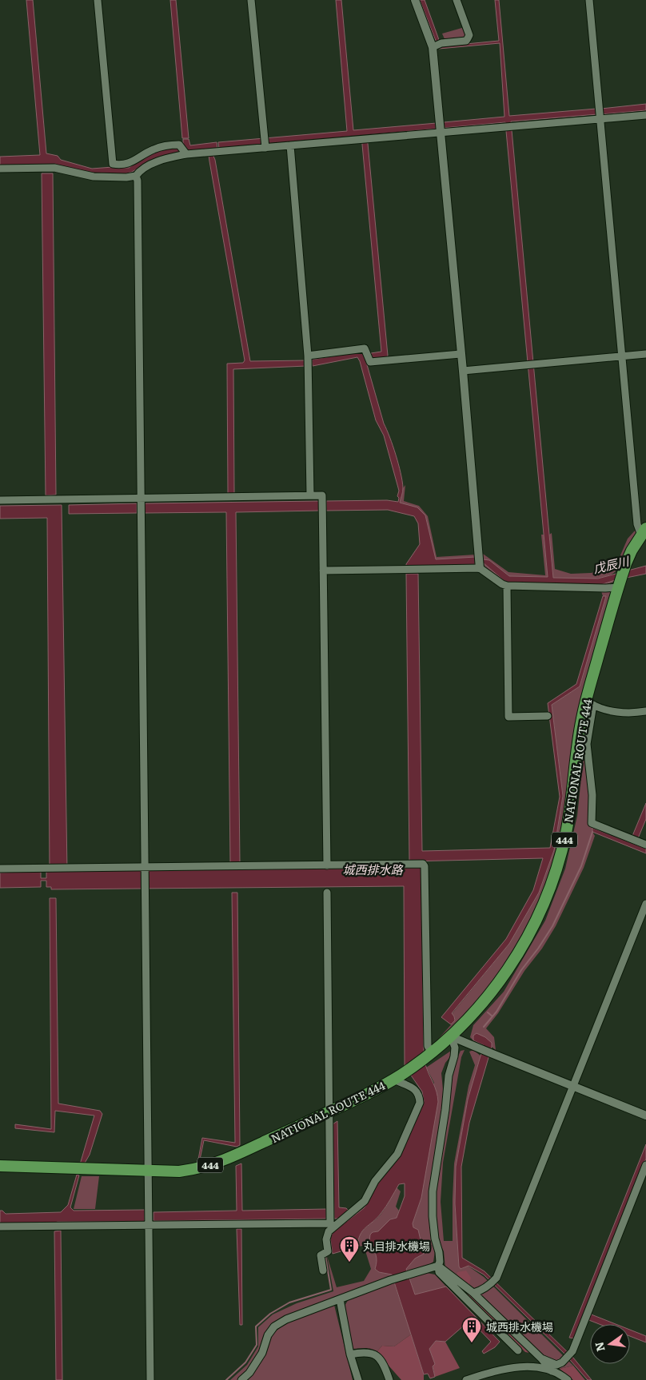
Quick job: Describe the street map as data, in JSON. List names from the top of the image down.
{
  "streets": {
    "highway": ["NATIONAL ROUTE 444", "444"]
  },
  "water": ["戊辰川", "城西排水路"],
  "places": {
    "building": ["丸目排水機場", "城西排水機場"]
  },
  "north": "left"
}
